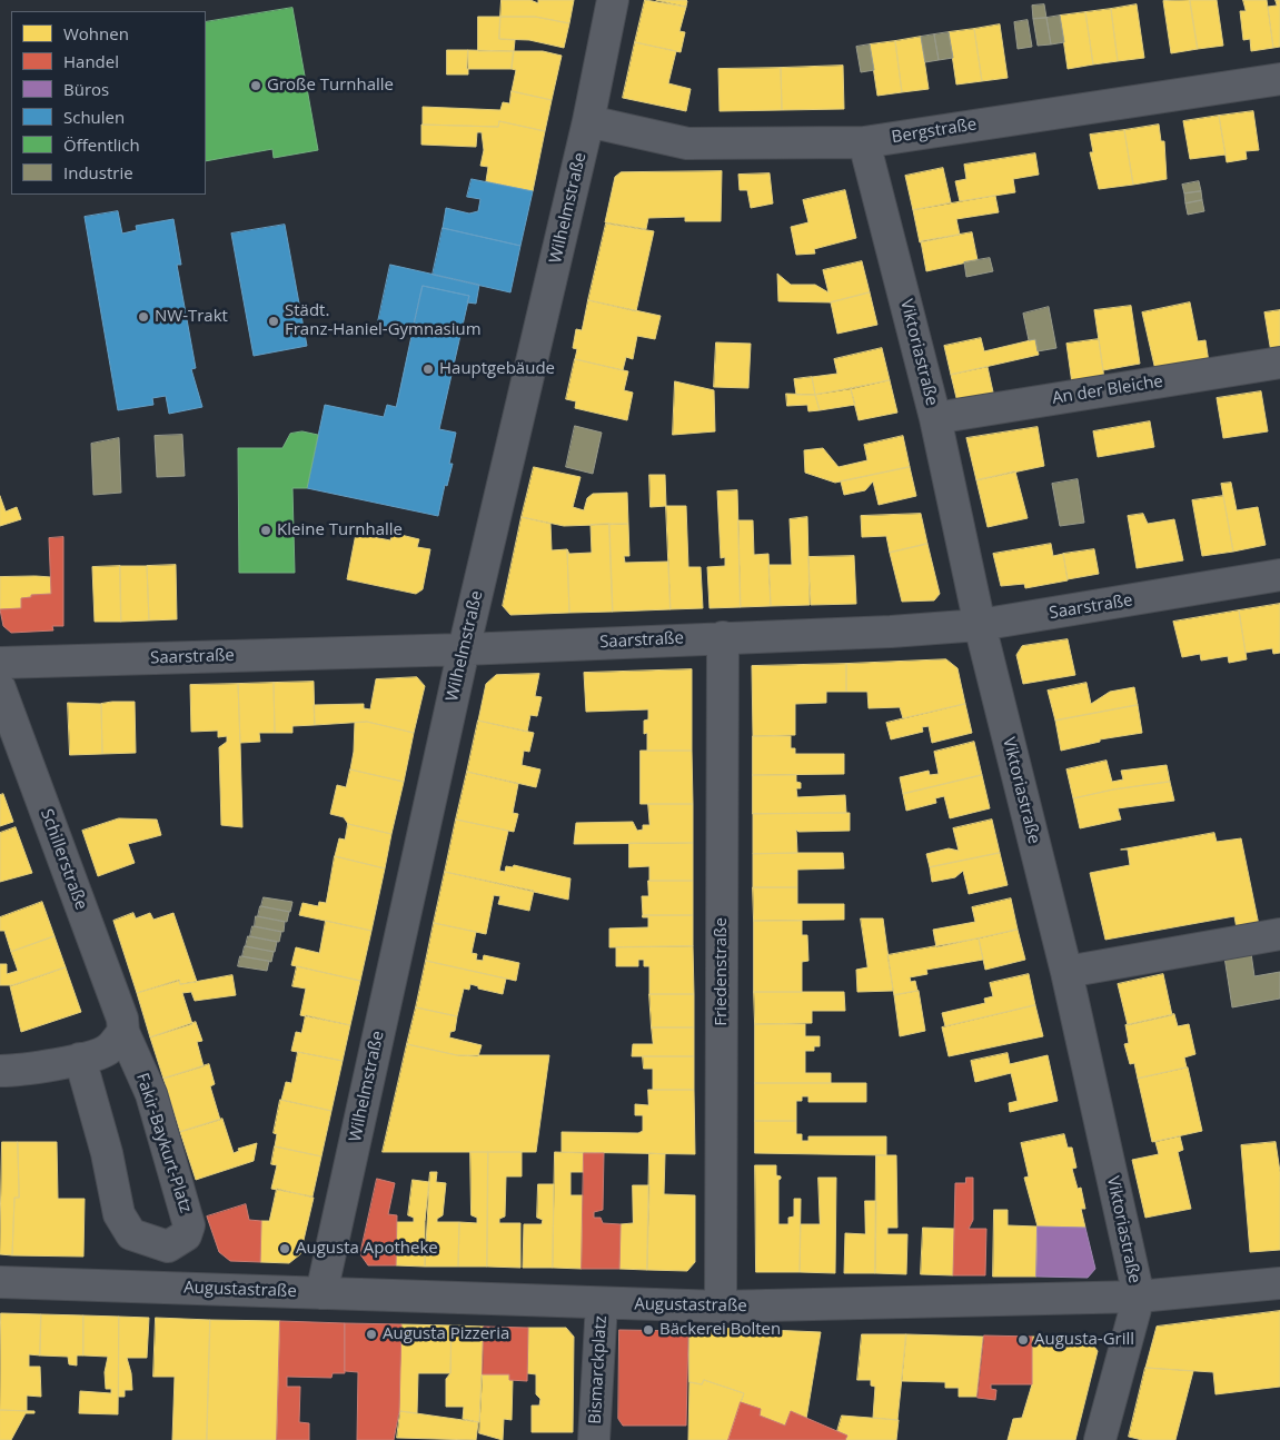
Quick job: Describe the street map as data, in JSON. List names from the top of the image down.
{
  "streets": {
    "street": [
      "Bergstraße",
      "Wilhelmstraße",
      "Viktoriastraße",
      "An der Bleiche",
      "Saarstraße",
      "Schillerstraße",
      "Friedenstraße",
      "Fakir-Baykurt-Platz",
      "Augustastraße",
      "Bismarckplatz"
    ]
  },
  "crossings": [
    ["Bergstraße", "Wilhelmstraße"],
    ["Bergstraße", "Viktoriastraße"],
    ["Wilhelmstraße", "Saarstraße"],
    ["Wilhelmstraße", "Augustastraße"],
    ["Viktoriastraße", "An der Bleiche"],
    ["Viktoriastraße", "Saarstraße"],
    ["Viktoriastraße", "Augustastraße"],
    ["Saarstraße", "Friedenstraße"],
    ["Schillerstraße", "Fakir-Baykurt-Platz"],
    ["Friedenstraße", "Augustastraße"],
    ["Augustastraße", "Bismarckplatz"]
  ],
  "places": [
    "Große Turnhalle",
    "NW-Trakt",
    "Städt. Franz-Haniel-Gymnasium",
    "Hauptgebäude",
    "Kleine Turnhalle",
    "Augusta Apotheke",
    "Bäckerei Bolten",
    "Augusta Pizzeria",
    "Augusta-Grill"
  ],
  "legend": [
    "Wohnen",
    "Handel",
    "Büros",
    "Schulen",
    "Öffentlich",
    "Industrie"
  ]
}
